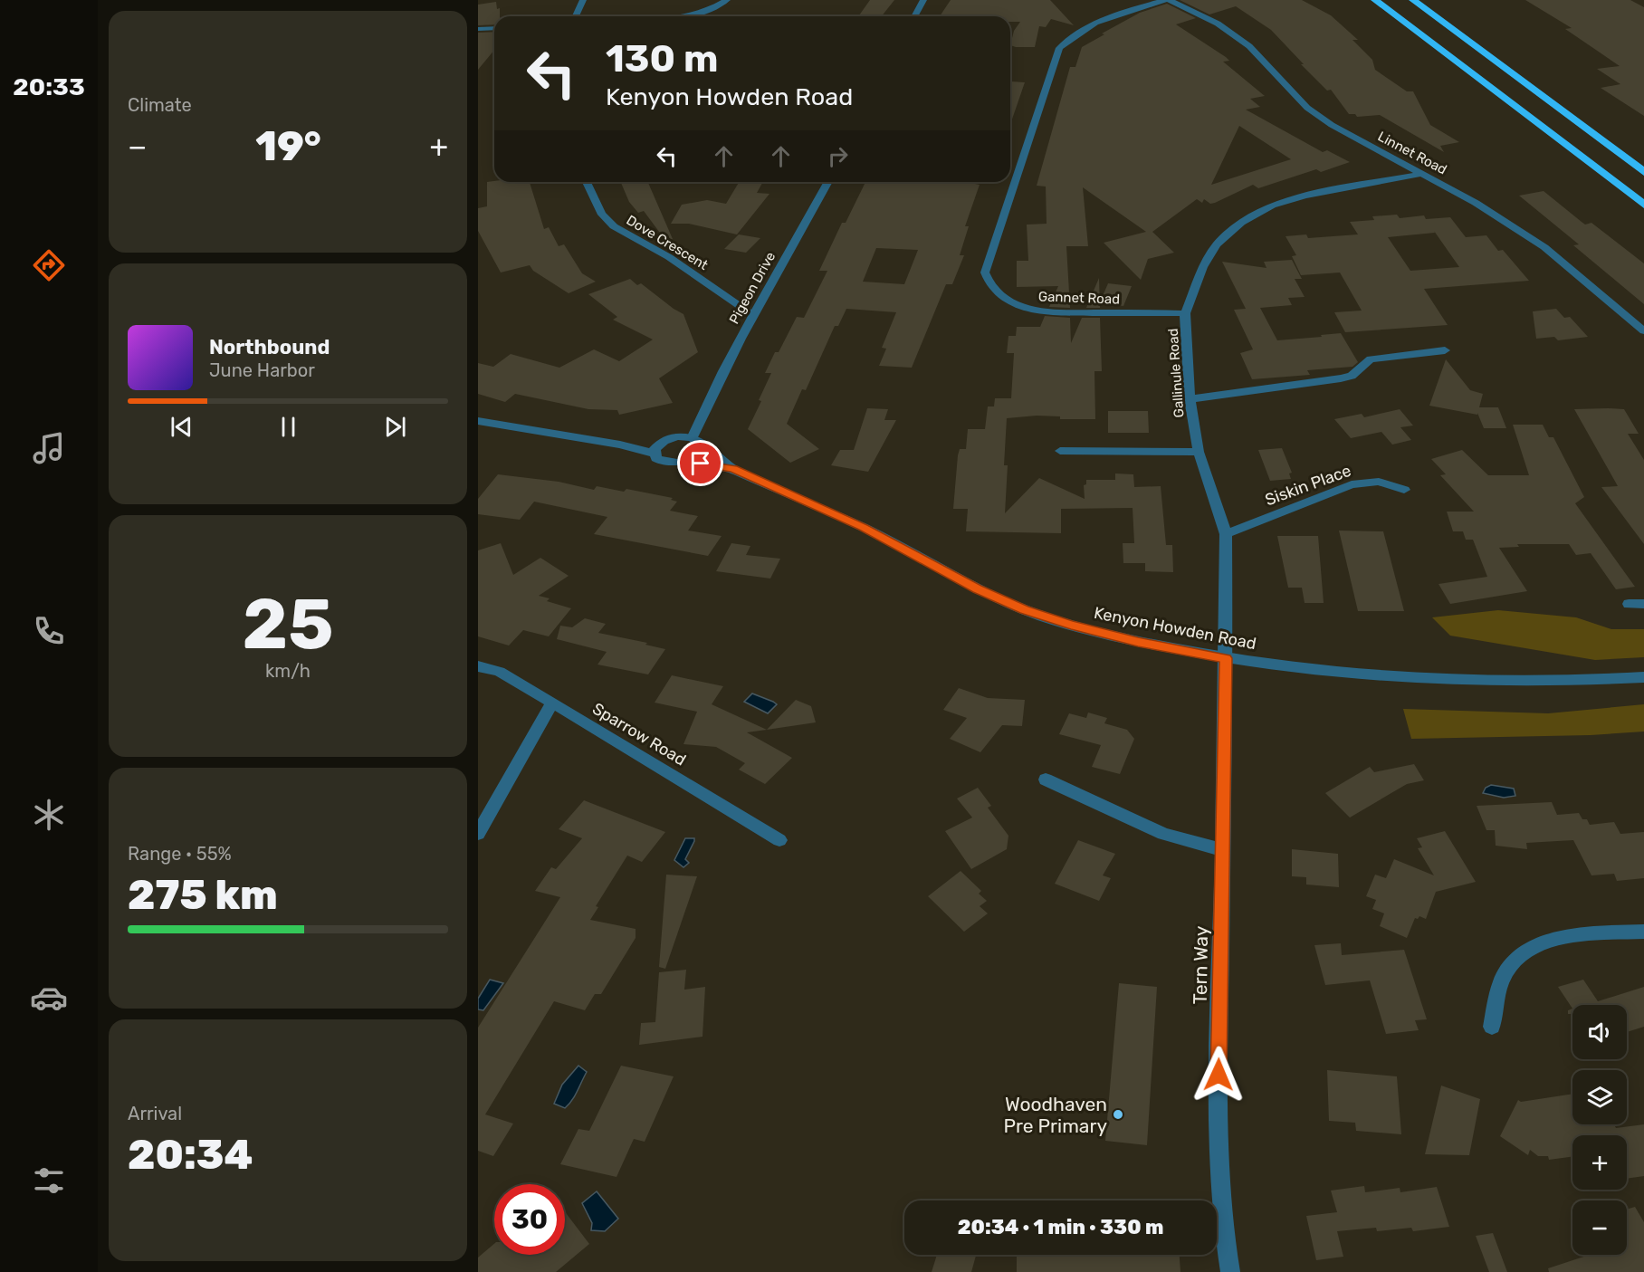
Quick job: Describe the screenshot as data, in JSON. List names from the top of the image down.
{
  "streets": {
    "street": [
      "Linnet Road",
      "Dove Crescent",
      "Pigeon Drive",
      "Gannet Road",
      "Gallinule Road",
      "Siskin Place",
      "Kenyon Howden Road",
      "Sparrow Road",
      "Tern Way"
    ]
  },
  "crossings": [
    ["Linnet Road", "Gallinule Road"],
    ["Dove Crescent", "Pigeon Drive"],
    ["Pigeon Drive", "Kenyon Howden Road"],
    ["Gannet Road", "Gallinule Road"],
    ["Gallinule Road", "Siskin Place"],
    ["Gallinule Road", "Kenyon Howden Road"],
    ["Gallinule Road", "Tern Way"],
    ["Kenyon Howden Road", "Tern Way"]
  ],
  "places": ["Woodhaven Pre Primary"],
  "page": {
    "tabs": "20:33",
    "tile": [
      "Climate",
      ["25", "km/h"],
      ["Range · 55%", "275 km"],
      ["Arrival", "20:34"]
    ],
    "turn": ["130 m", "Kenyon Howden Road"],
    "heat": ["−", "19°", "+"],
    "song": ["Northbound", "June Harbor"],
    "map_buttons": ["+", "−"],
    "limit": "30",
    "trip": "20:34 · 1 min · 330 m"
  }
}
